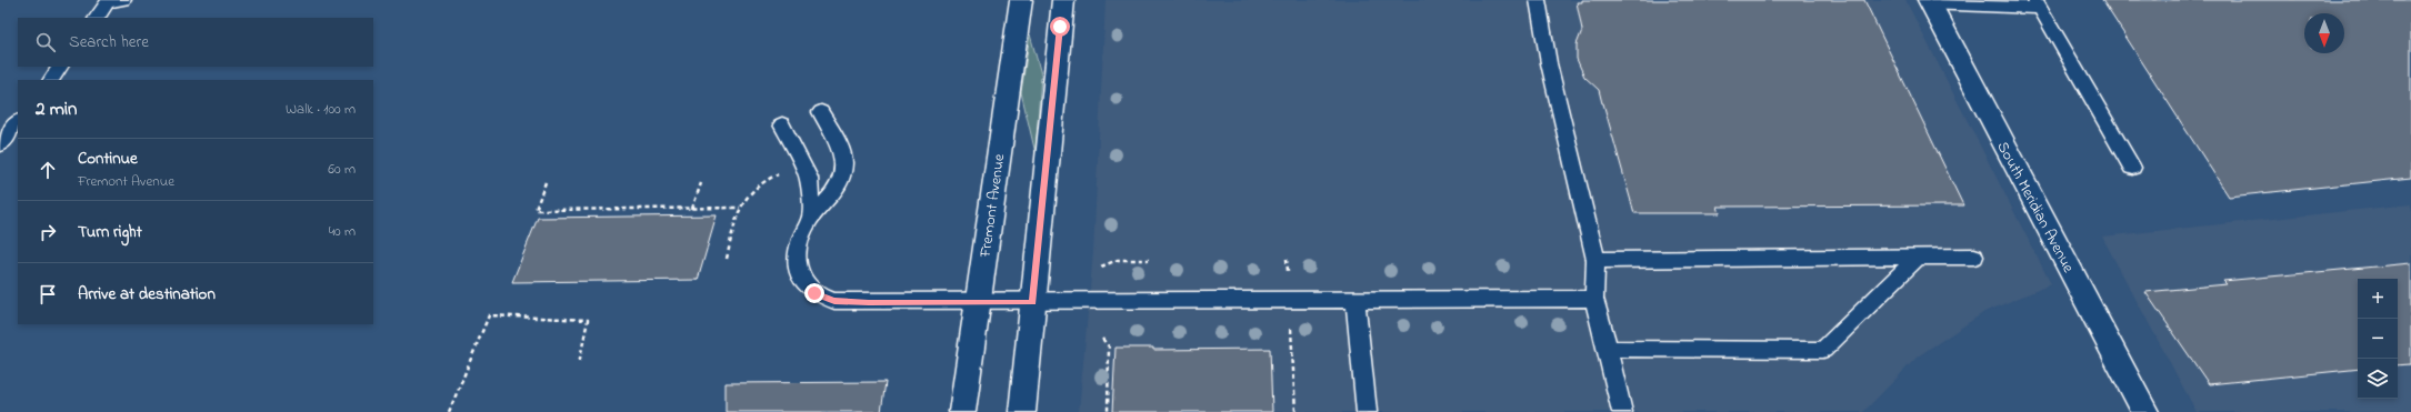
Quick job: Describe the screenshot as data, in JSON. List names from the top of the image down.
{
  "streets": {
    "main road": ["Fremont Avenue", "South Meridian Avenue"]
  },
  "north": "bottom",
  "page": {
    "search": "Search here",
    "heading": ["2 min", "Walk · 100 m"],
    "list": [
      ["Continue", "Fremont Avenue", "60 m"],
      ["Turn right", "40 m"],
      "Arrive at destination"
    ],
    "map_buttons": ["+", "−"]
  }
}
